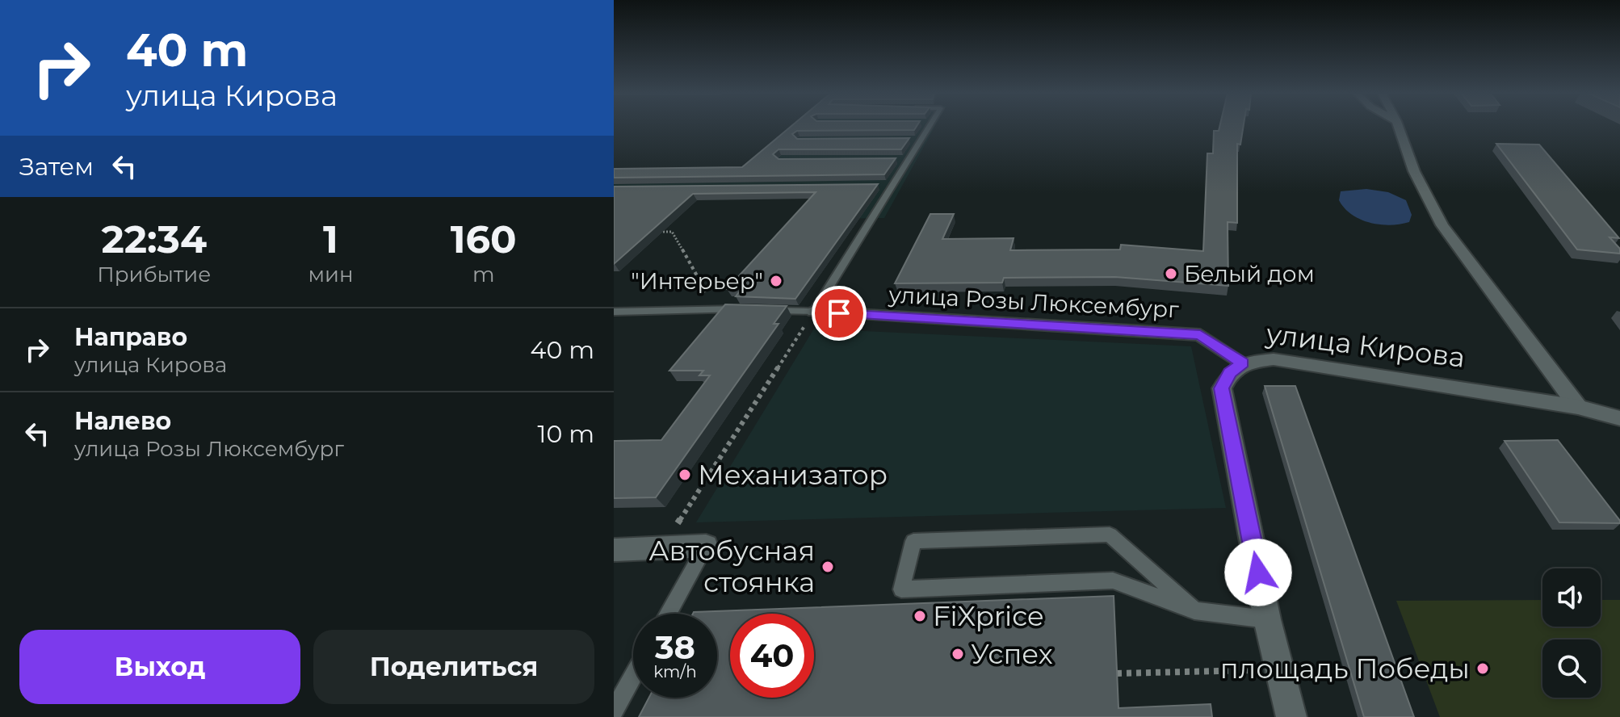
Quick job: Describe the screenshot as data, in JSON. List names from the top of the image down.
{
  "streets": {
    "street": ["улица Розы Люксембург", "улица Кирова"]
  },
  "crossings": [
    ["улица Розы Люксембург", "улица Кирова"]
  ],
  "places": [
    "Белый дом",
    "\"Интерьер\"",
    "Механизатор",
    "Автобусная стоянка",
    "FiXprice",
    "Успех",
    "площадь Победы"
  ],
  "page": {
    "turn": ["40 m", "улица Кирова"],
    "then": "Затем",
    "eta": [
      "22:34",
      "Прибытие",
      "1",
      "мин",
      "160",
      "m"
    ],
    "list": [
      {
        "name": "Направо",
        "note": "улица Кирова",
        "value": "40 m"
      },
      {
        "name": "Налево",
        "note": "улица Розы Люксембург",
        "value": "10 m"
      }
    ],
    "speed": "38 km/h",
    "limit": "40",
    "buttons": ["Выход", "Поделиться"]
  }
}
